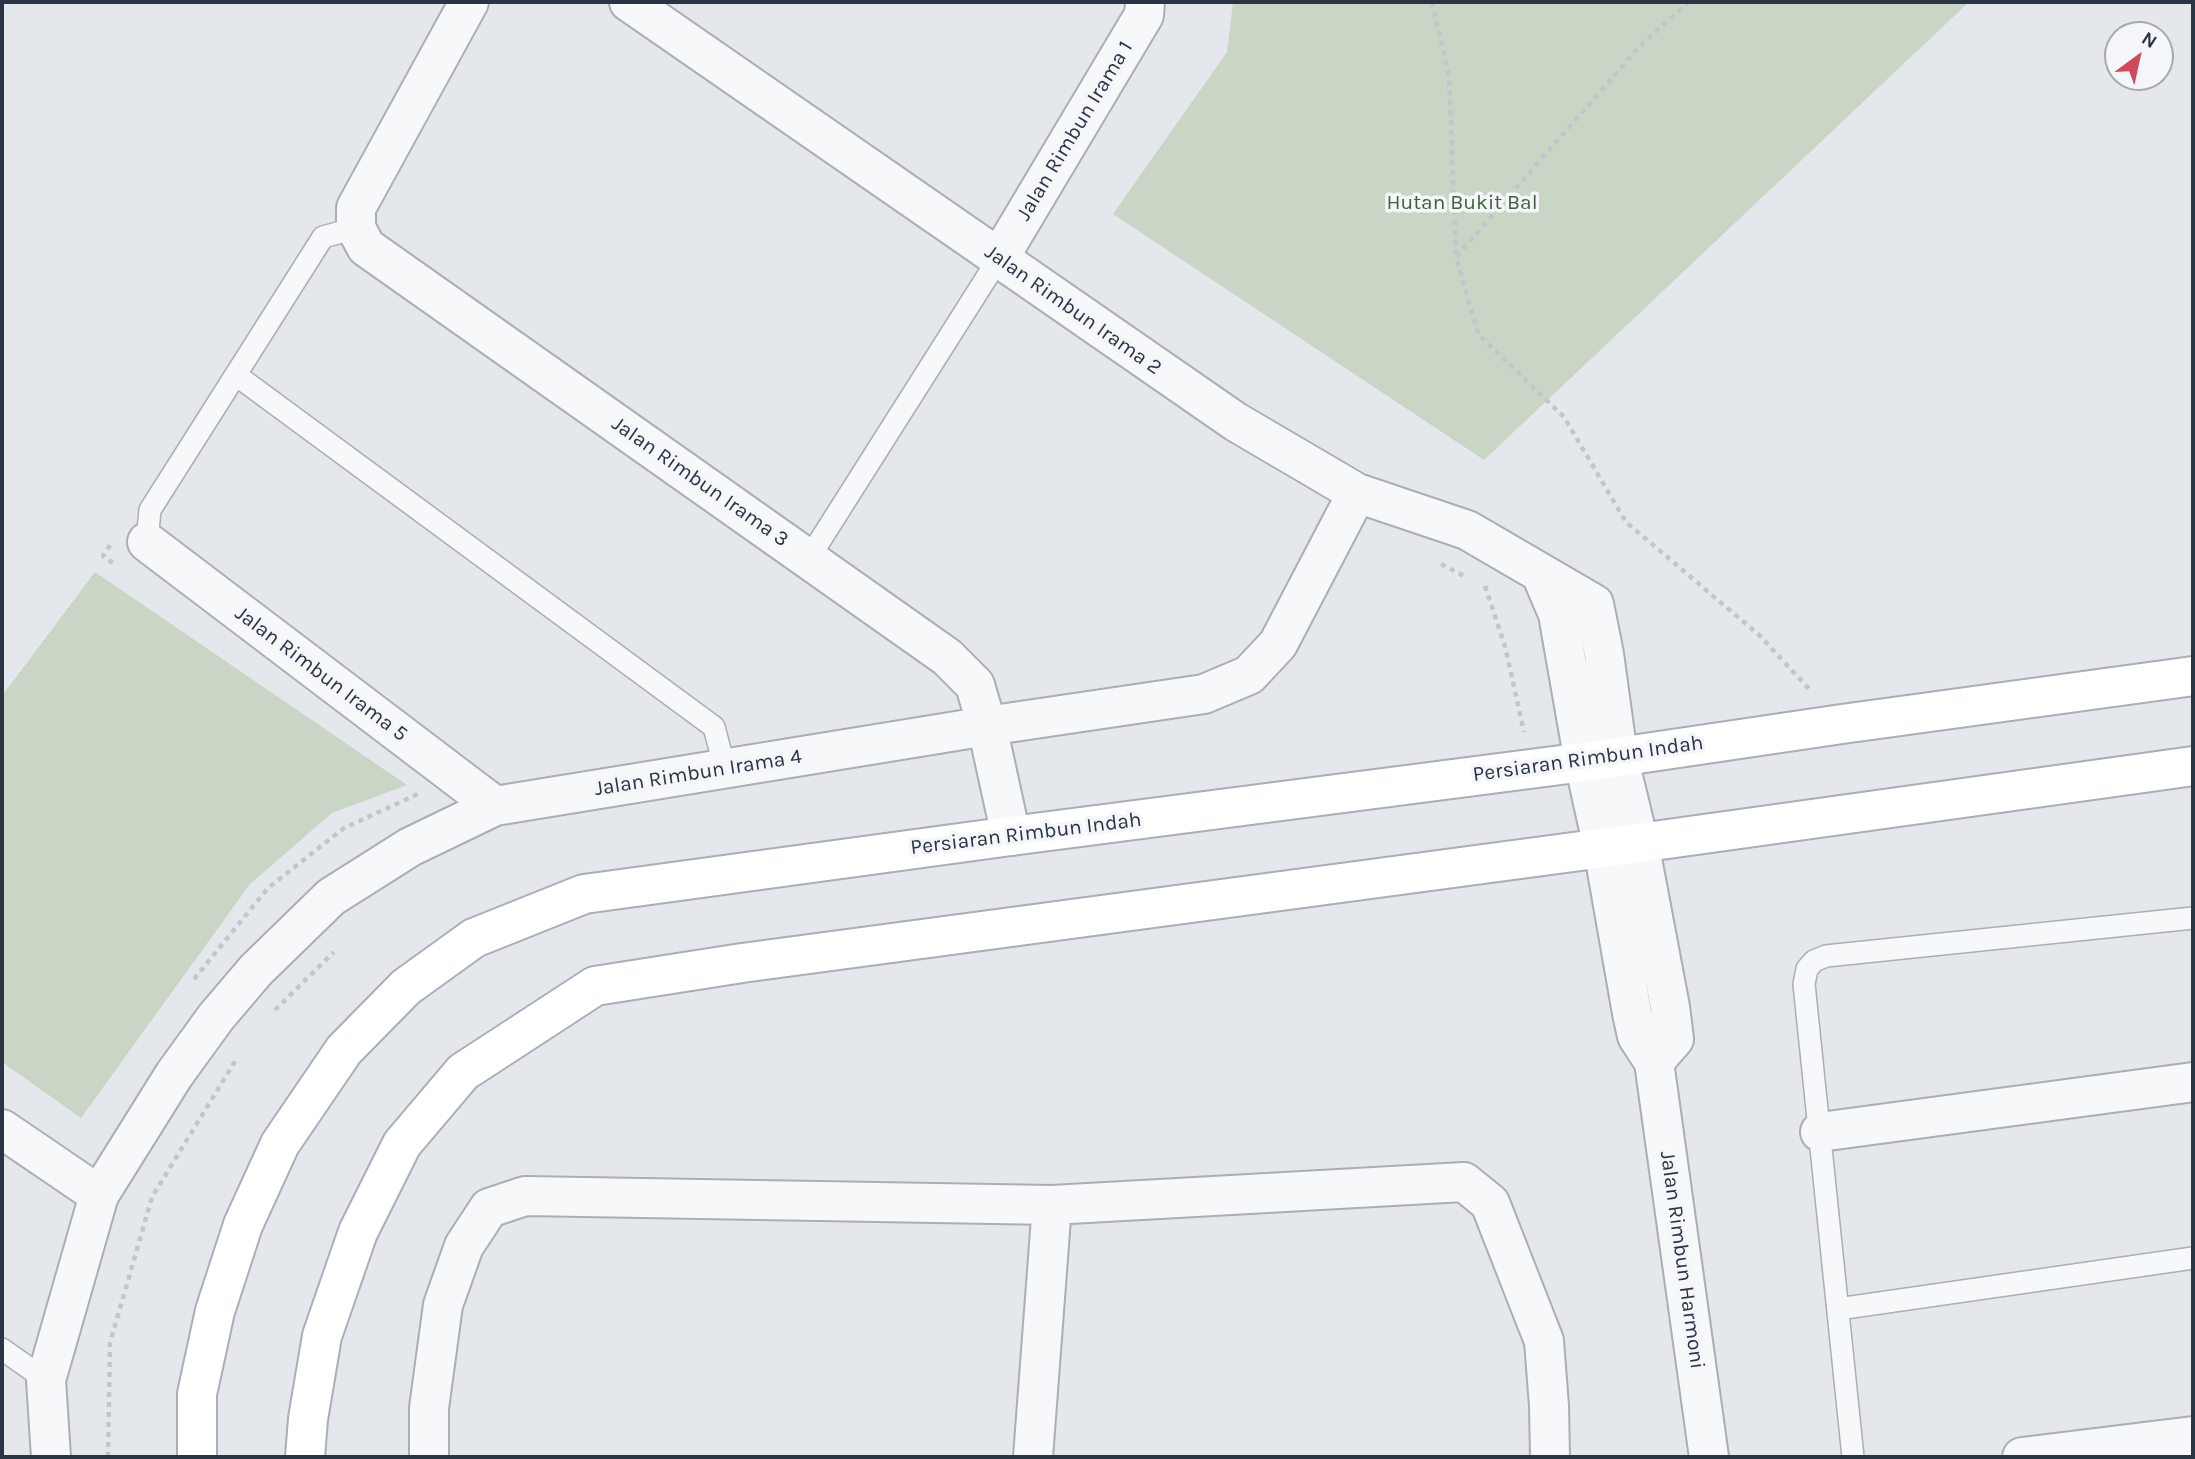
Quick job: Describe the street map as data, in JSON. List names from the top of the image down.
{
  "streets": {
    "street": [
      "Jalan Rimbun Irama 1",
      "Jalan Rimbun Irama 2",
      "Jalan Rimbun Irama 3",
      "Jalan Rimbun Irama 5",
      "Persiaran Rimbun Indah",
      "Jalan Rimbun Irama 4",
      "Jalan Rimbun Harmoni"
    ]
  },
  "crossings": [
    ["Jalan Rimbun Irama 1", "Jalan Rimbun Irama 2"],
    ["Jalan Rimbun Irama 2", "Persiaran Rimbun Indah"],
    ["Jalan Rimbun Irama 2", "Jalan Rimbun Irama 4"],
    ["Jalan Rimbun Irama 2", "Jalan Rimbun Harmoni"],
    ["Jalan Rimbun Irama 3", "Persiaran Rimbun Indah"],
    ["Jalan Rimbun Irama 3", "Jalan Rimbun Irama 4"],
    ["Jalan Rimbun Irama 5", "Jalan Rimbun Irama 4"],
    ["Persiaran Rimbun Indah", "Jalan Rimbun Harmoni"]
  ],
  "parks": ["Hutan Bukit Bal"],
  "north": "top right"
}
